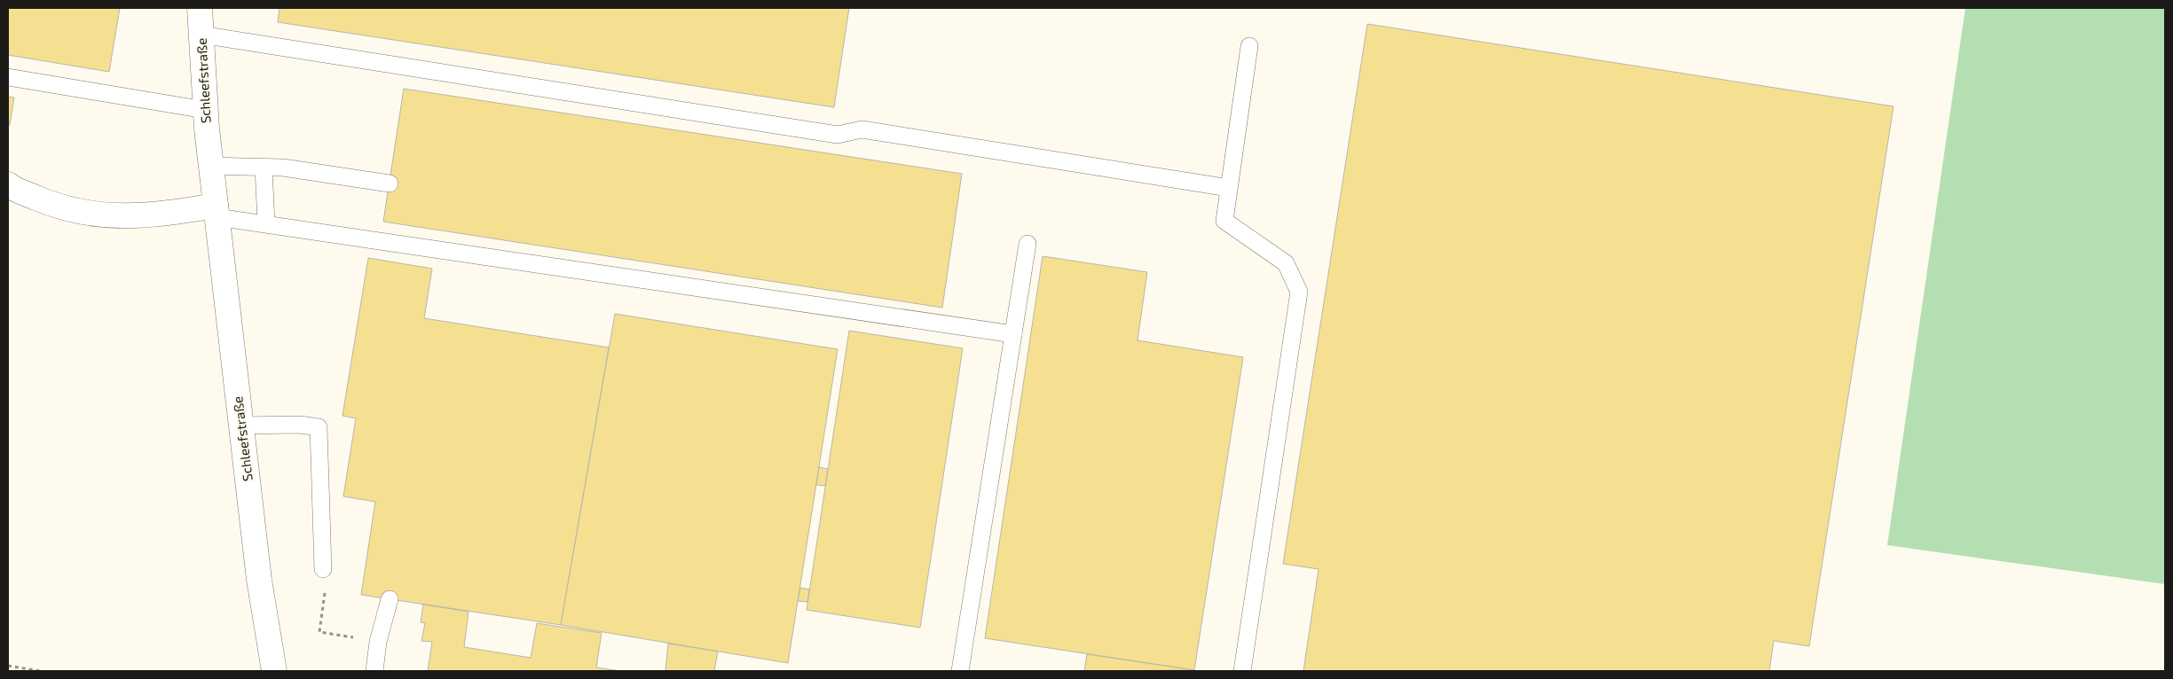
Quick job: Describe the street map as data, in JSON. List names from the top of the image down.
{
  "streets": {
    "street": ["Schleefstraße"]
  }
}
